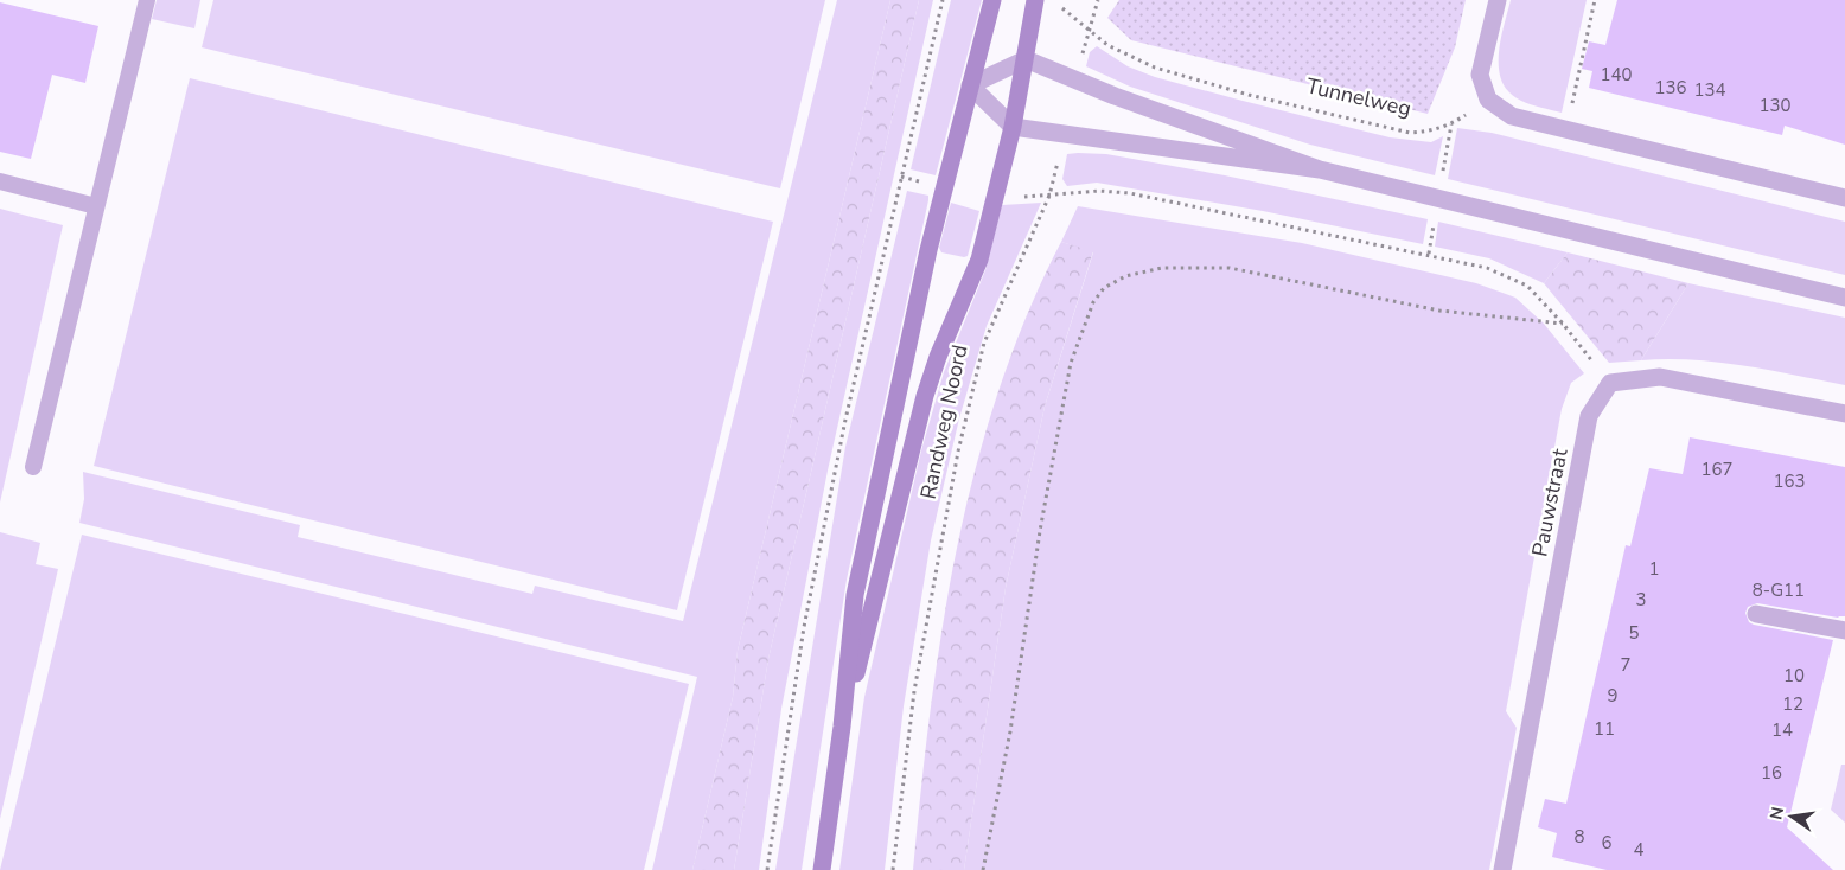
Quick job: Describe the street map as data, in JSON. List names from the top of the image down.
{
  "streets": {
    "main road": ["Randweg Noord"],
    "street": ["Pauwstraat"],
    "path": ["Tunnelweg"]
  },
  "house_numbers": [
    "140",
    "136",
    "134",
    "130",
    "167",
    "163",
    "1",
    "8-G11",
    "3",
    "5",
    "7",
    "10",
    "9",
    "12",
    "11",
    "14",
    "16",
    "8",
    "6",
    "4"
  ],
  "north": "left"
}
